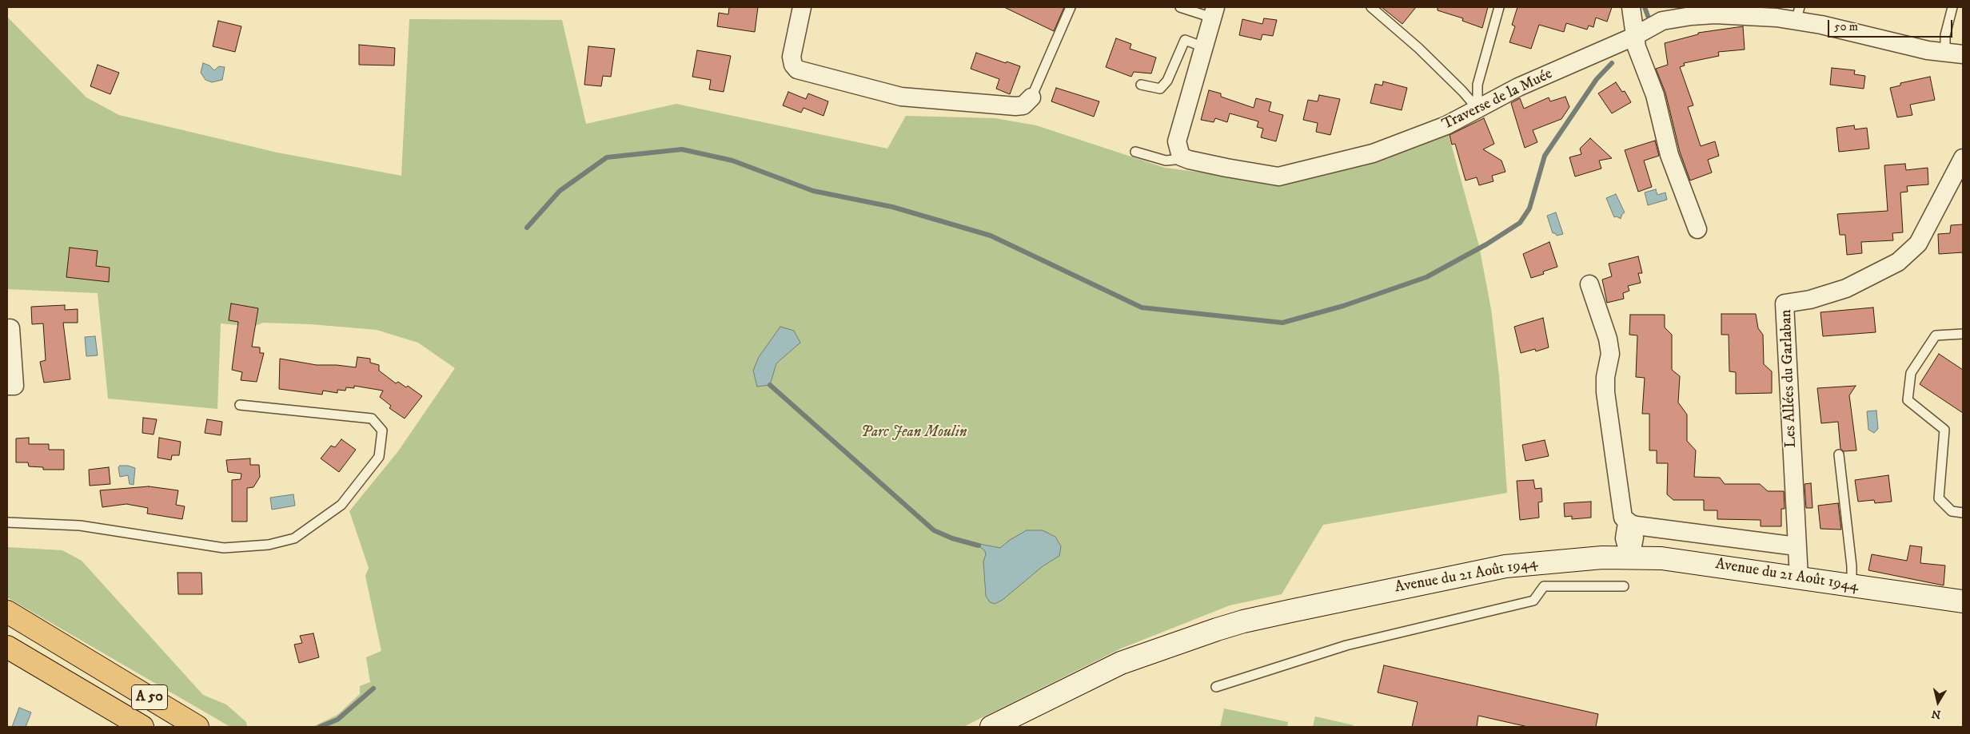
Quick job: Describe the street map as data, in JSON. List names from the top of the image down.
{
  "streets": {
    "highway": ["A 50"],
    "main road": ["Avenue du 21 Août 1944"],
    "street": ["Traverse de la Muée", "Les Allées du Garlaban"]
  },
  "crossings": [
    ["Les Allées du Garlaban", "Avenue du 21 Août 1944"]
  ],
  "parks": ["Parc Jean Moulin"],
  "scale_bar": "50 m",
  "north": "bottom"
}
